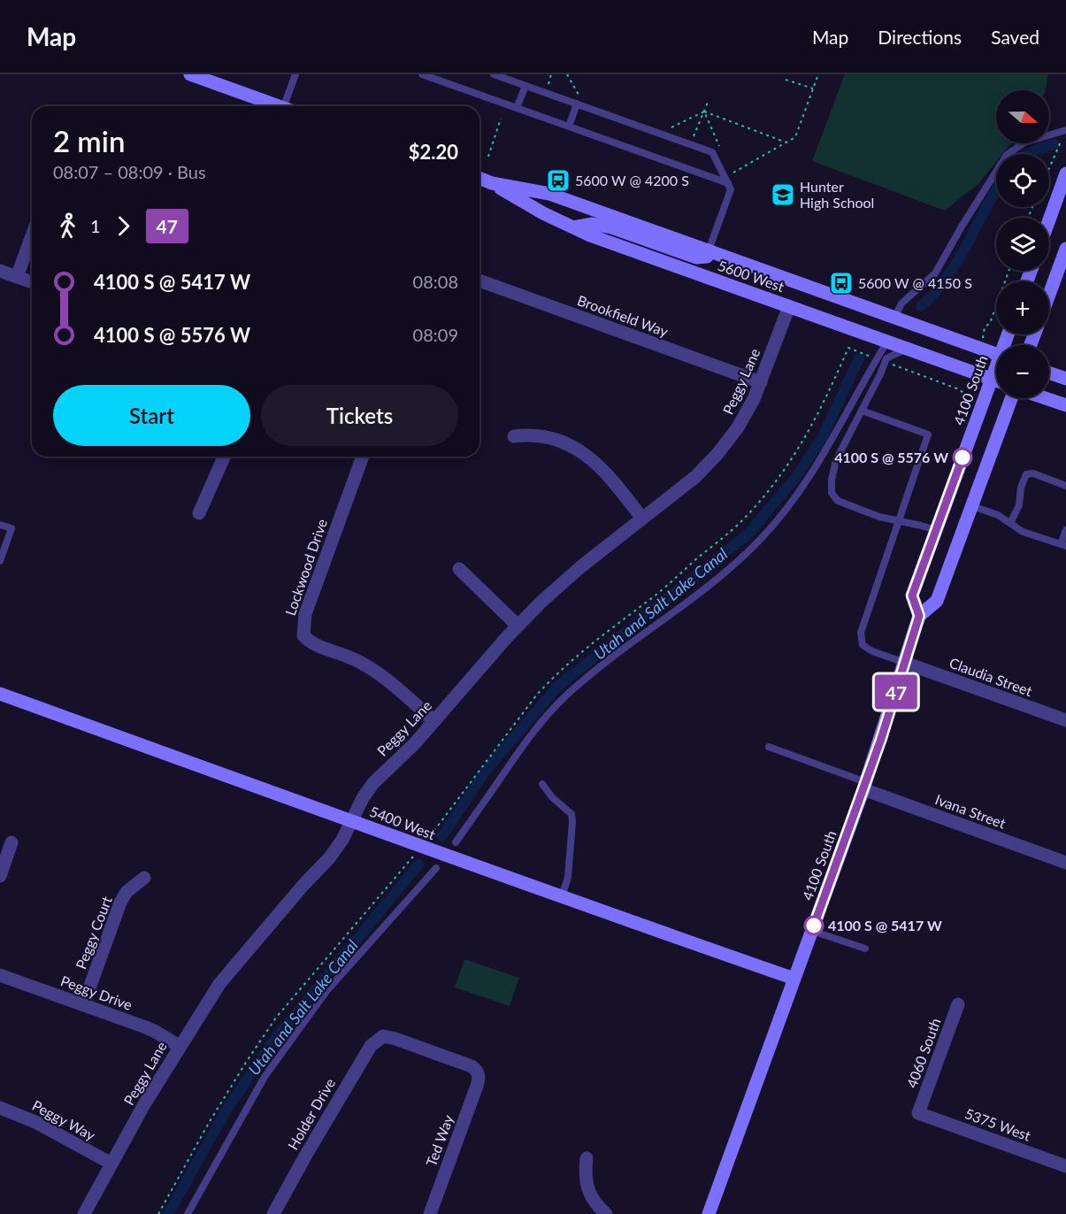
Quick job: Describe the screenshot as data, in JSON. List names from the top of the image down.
{
  "streets": {
    "main road": ["5600 West", "4100 South", "5400 West"],
    "street": [
      "Brookfield Way",
      "Peggy Lane",
      "Lockwood Drive",
      "Claudia Street",
      "Ivana Street",
      "Peggy Court",
      "Peggy Drive",
      "4060 South",
      "Holder Drive",
      "Peggy Way",
      "5375 West",
      "Ted Way"
    ]
  },
  "crossings": [
    ["5600 West", "Peggy Lane"],
    ["5600 West", "4100 South"],
    ["Brookfield Way", "Peggy Lane"],
    ["Peggy Lane", "Lockwood Drive"],
    ["Peggy Lane", "5400 West"],
    ["Peggy Lane", "Peggy Drive"],
    ["Peggy Lane", "Peggy Way"],
    ["4100 South", "Claudia Street"],
    ["4100 South", "Ivana Street"],
    ["4100 South", "5400 West"],
    ["Peggy Court", "Peggy Drive"],
    ["4060 South", "5375 West"],
    ["Holder Drive", "Ted Way"]
  ],
  "water": ["Utah and Salt Lake Canal"],
  "places": {
    "bus stop": ["5600 W @ 4200 S", "5600 W @ 4150 S"],
    "school or university": ["Hunter High School"],
    "other": ["4100 S @ 5576 W", "4100 S @ 5417 W"]
  },
  "lines": ["bus line 47"],
  "north": "right",
  "page": {
    "header": "Map",
    "nav": ["Map", "Directions", "Saved"],
    "on_map": "47",
    "map_buttons": ["+", "−"],
    "heading": ["2 min", "08:07 – 08:09 · Bus", "$2.20"],
    "legs": ["1", "47"],
    "list": [
      {
        "name": "4100 S @ 5417 W",
        "value": "08:08"
      },
      {
        "name": "4100 S @ 5576 W",
        "value": "08:09"
      }
    ],
    "buttons": ["Start", "Tickets"]
  }
}
